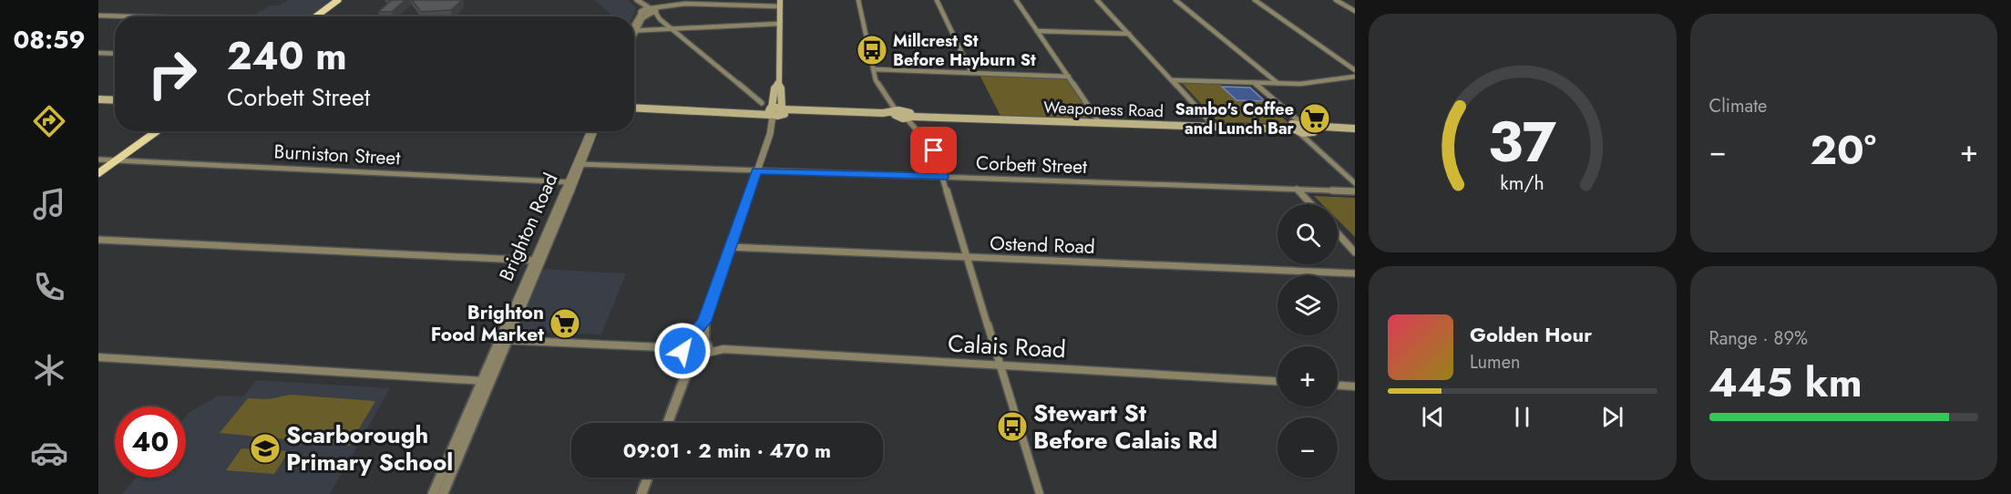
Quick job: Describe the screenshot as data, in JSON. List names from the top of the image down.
{
  "streets": {
    "main road": ["Weaponess Road"],
    "street": [
      "Burniston Street",
      "Corbett Street",
      "Brighton Road",
      "Ostend Road",
      "Calais Road"
    ]
  },
  "crossings": [
    ["Burniston Street", "Brighton Road"],
    ["Corbett Street", "Brighton Road"]
  ],
  "places": {
    "bus stop": ["Millcrest St Before Hayburn St", "Stewart St Before Calais Rd"],
    "supermarket": ["Sambo's Coffee and Lunch Bar", "Brighton Food Market"],
    "school or university": ["Scarborough Primary School"]
  },
  "page": {
    "tabs": "08:59",
    "tile": [
      "Climate",
      ["Range · 89%", "445 km"]
    ],
    "turn": ["240 m", "Corbett Street"],
    "heat": ["−", "20°", "+"],
    "map_buttons": ["+", "−"],
    "song": ["Golden Hour", "Lumen"],
    "limit": "40",
    "trip": "09:01 · 2 min · 470 m",
    "gauge": ["37", "km/h"]
  }
}
